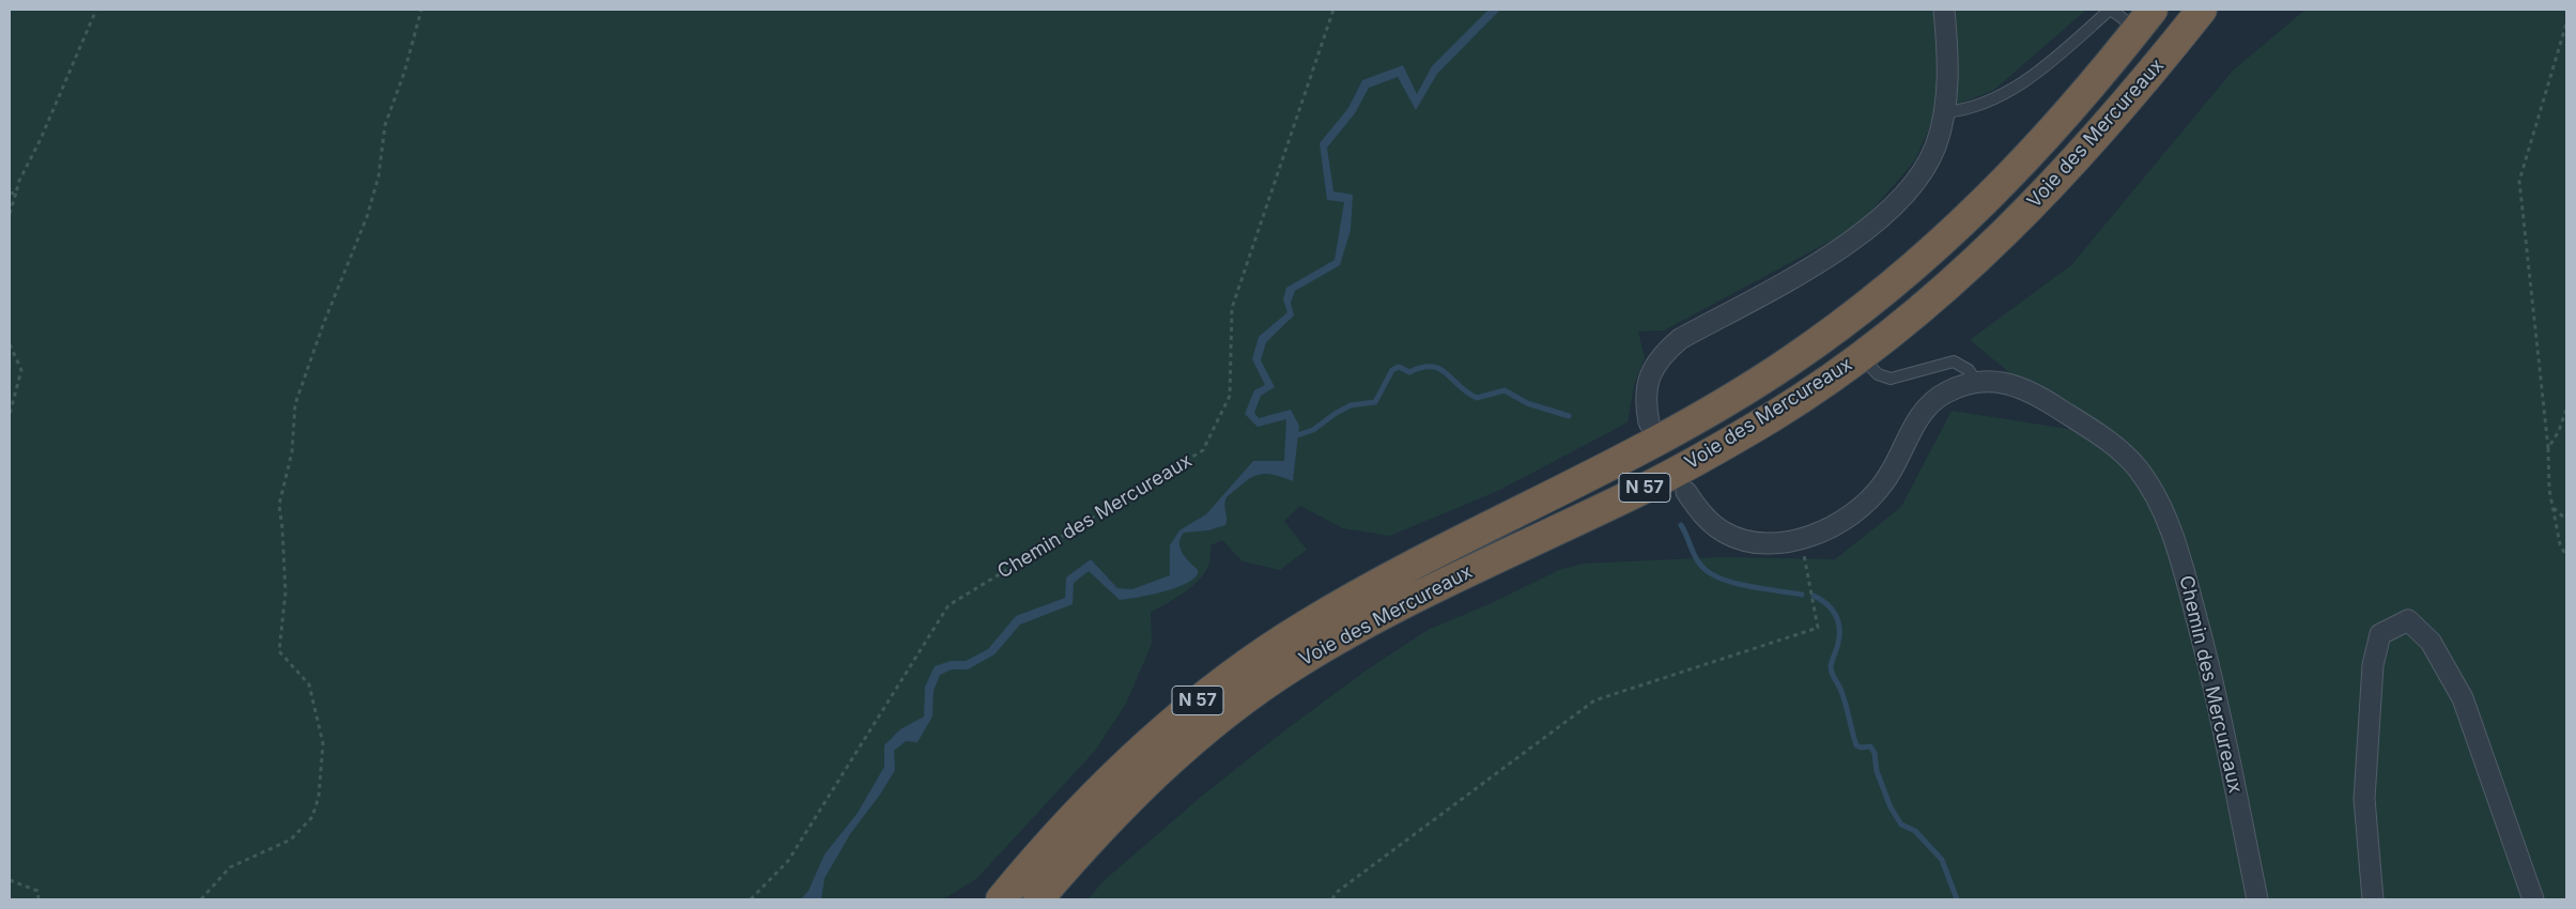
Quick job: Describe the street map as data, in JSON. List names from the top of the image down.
{
  "streets": {
    "highway": ["Voie des Mercureaux", "N 57"],
    "street": ["Chemin des Mercureaux"]
  }
}
